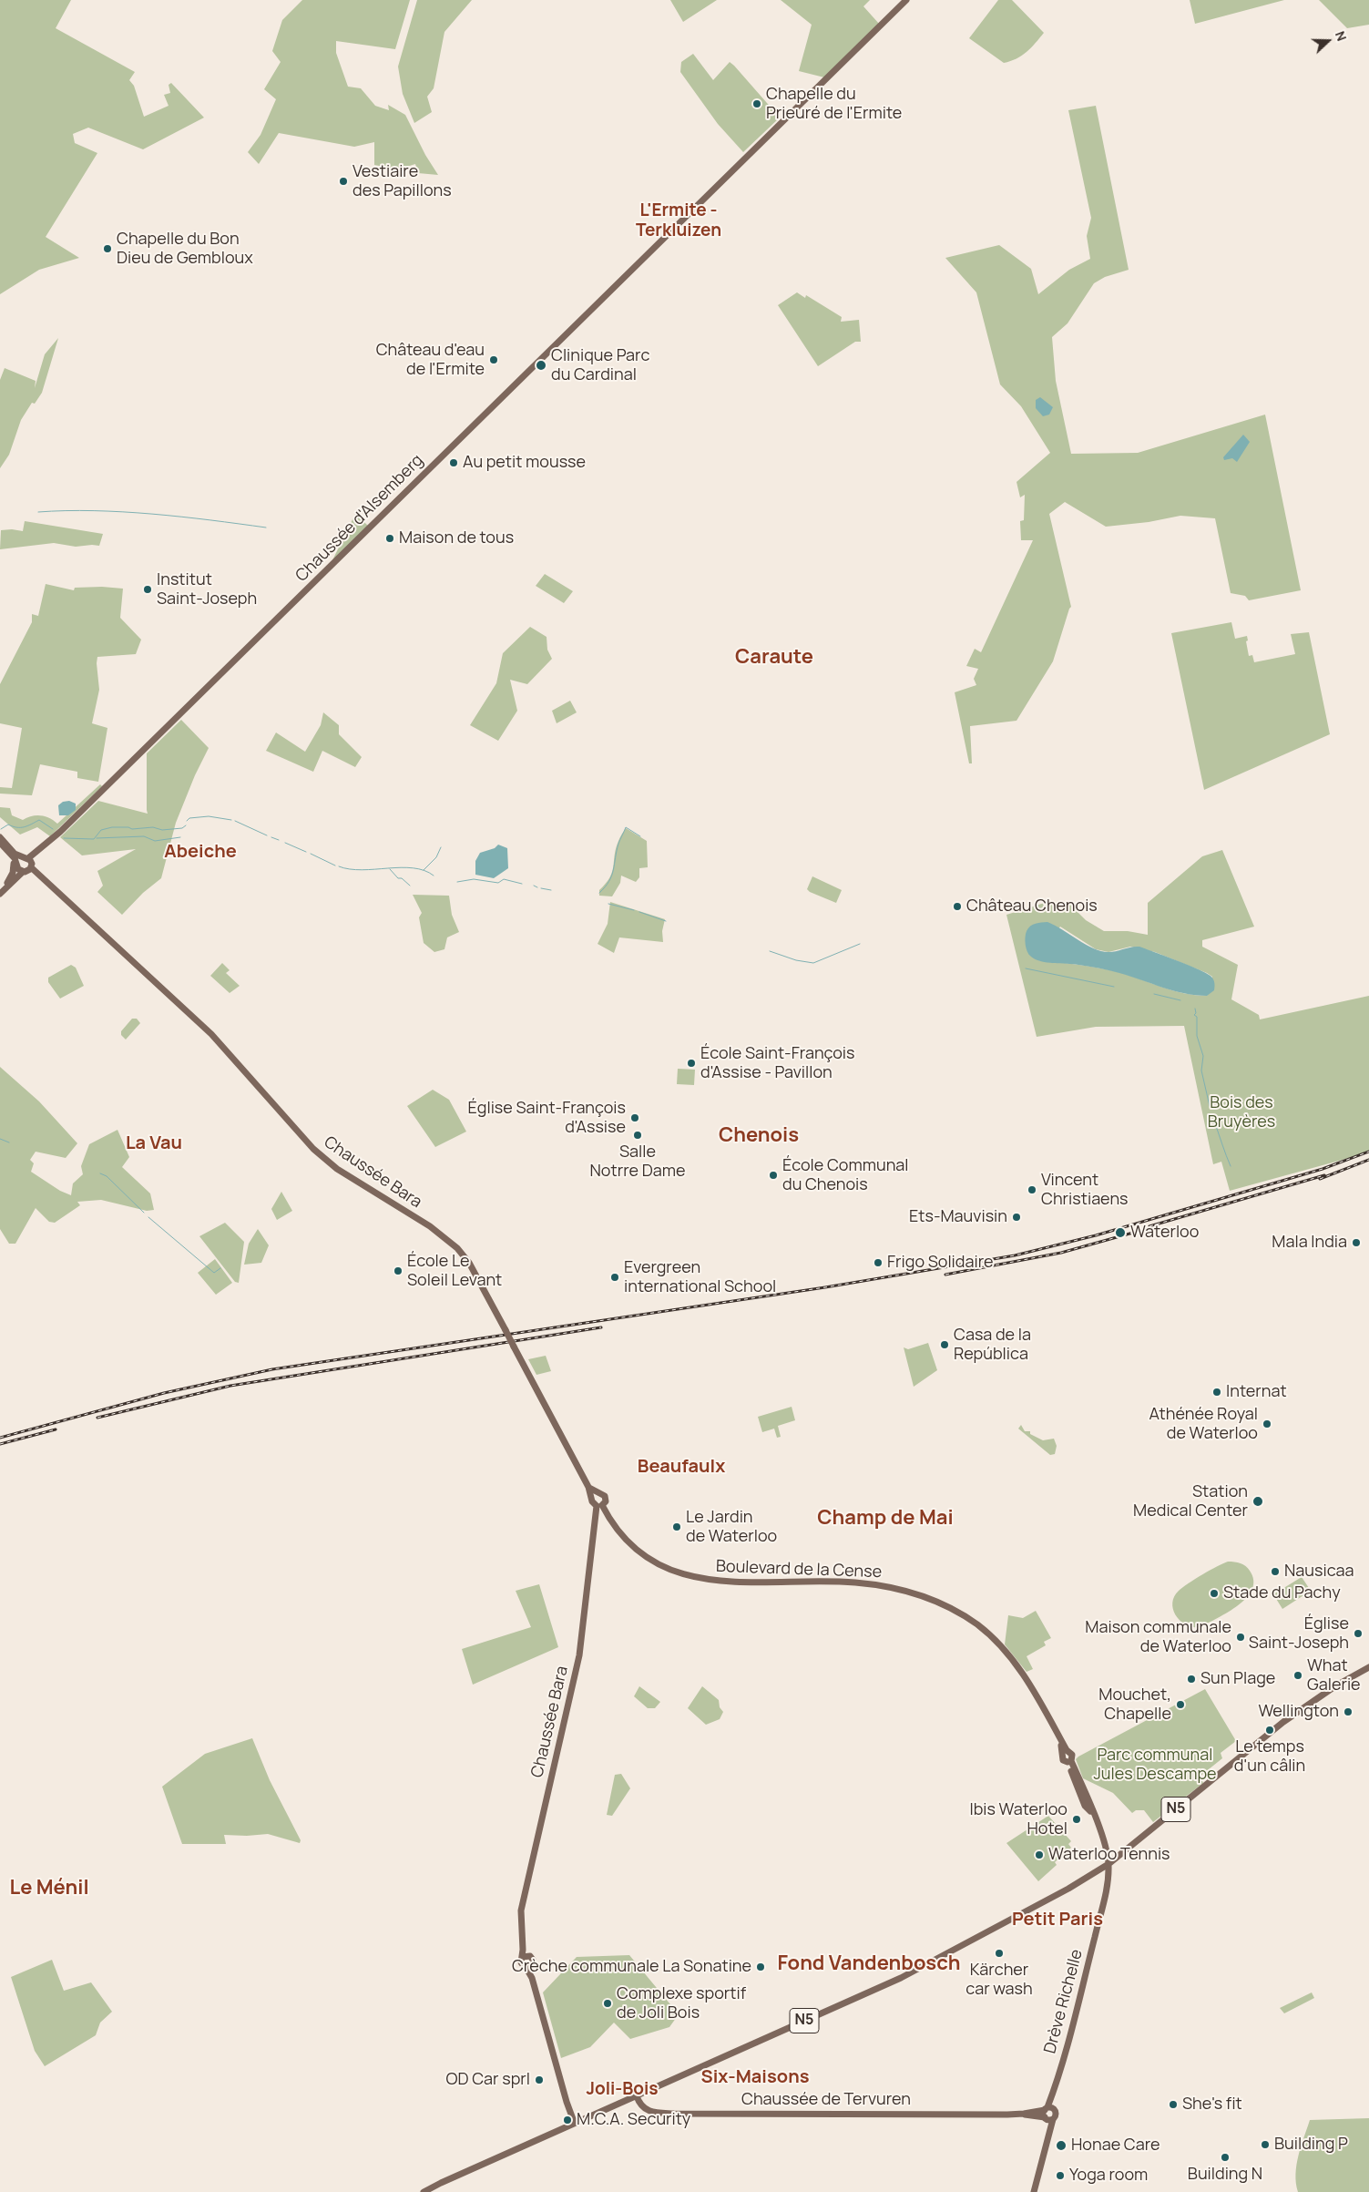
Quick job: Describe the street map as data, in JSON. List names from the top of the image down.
{
  "streets": {
    "main road": [
      "Chaussée d'Alsemberg",
      "Chaussée Bara",
      "Boulevard de la Cense",
      "N5",
      "Drève Richelle",
      "Chaussée de Tervuren"
    ]
  },
  "crossings": [
    ["Chaussée d'Alsemberg", "Chaussée Bara"],
    ["Chaussée Bara", "Boulevard de la Cense"],
    ["Boulevard de la Cense", "Drève Richelle"],
    ["N5", "Drève Richelle"],
    ["N5", "Chaussée de Tervuren"],
    ["Drève Richelle", "Chaussée de Tervuren"]
  ],
  "districts": [
    "L'Ermite - Terkluizen",
    "Caraute",
    "Abeiche",
    "Chenois",
    "La Vau",
    "Beaufaulx",
    "Champ de Mai",
    "Le Ménil",
    "Petit Paris",
    "Fond Vandenbosch",
    "Six-Maisons",
    "Joli-Bois"
  ],
  "parks": ["Bois des Bruyères", "Parc communal Jules Descampe"],
  "places": [
    "Chapelle du Prieuré de l'Ermite",
    "Vestiaire des Papillons",
    "Chapelle du Bon Dieu de Gembloux",
    "Château d'eau de l'Ermite",
    "Clinique Parc du Cardinal",
    "Au petit mousse",
    "Maison de tous",
    "Institut Saint-Joseph",
    "Château Chenois",
    "École Saint-François d'Assise - Pavillon",
    "Église Saint-François d'Assise",
    "Salle Notrre Dame",
    "École Communal du Chenois",
    "Vincent Christiaens",
    "Ets-Mauvisin",
    "Waterloo",
    "Mala India",
    "Frigo Solidaire",
    "École Le Soleil Levant",
    "Evergreen international School",
    "Casa de la República",
    "Internat",
    "Athénée Royal de Waterloo",
    "Station Medical Center",
    "Le Jardin de Waterloo",
    "Nausicaa",
    "Stade du Pachy",
    "Église Saint-Joseph",
    "Maison communale de Waterloo",
    "What Galerie",
    "Sun Plage",
    "Mouchet, Chapelle",
    "Wellington",
    "Le temps d'un câlin",
    "Ibis Waterloo Hotel",
    "Waterloo Tennis",
    "Kärcher car wash",
    "Crèche communale La Sonatine",
    "Complexe sportif de Joli Bois",
    "OD Car sprl",
    "She's fit",
    "M.C.A. Security",
    "Building P",
    "Honae Care",
    "Building N",
    "Yoga room"
  ],
  "north": "right"
}
